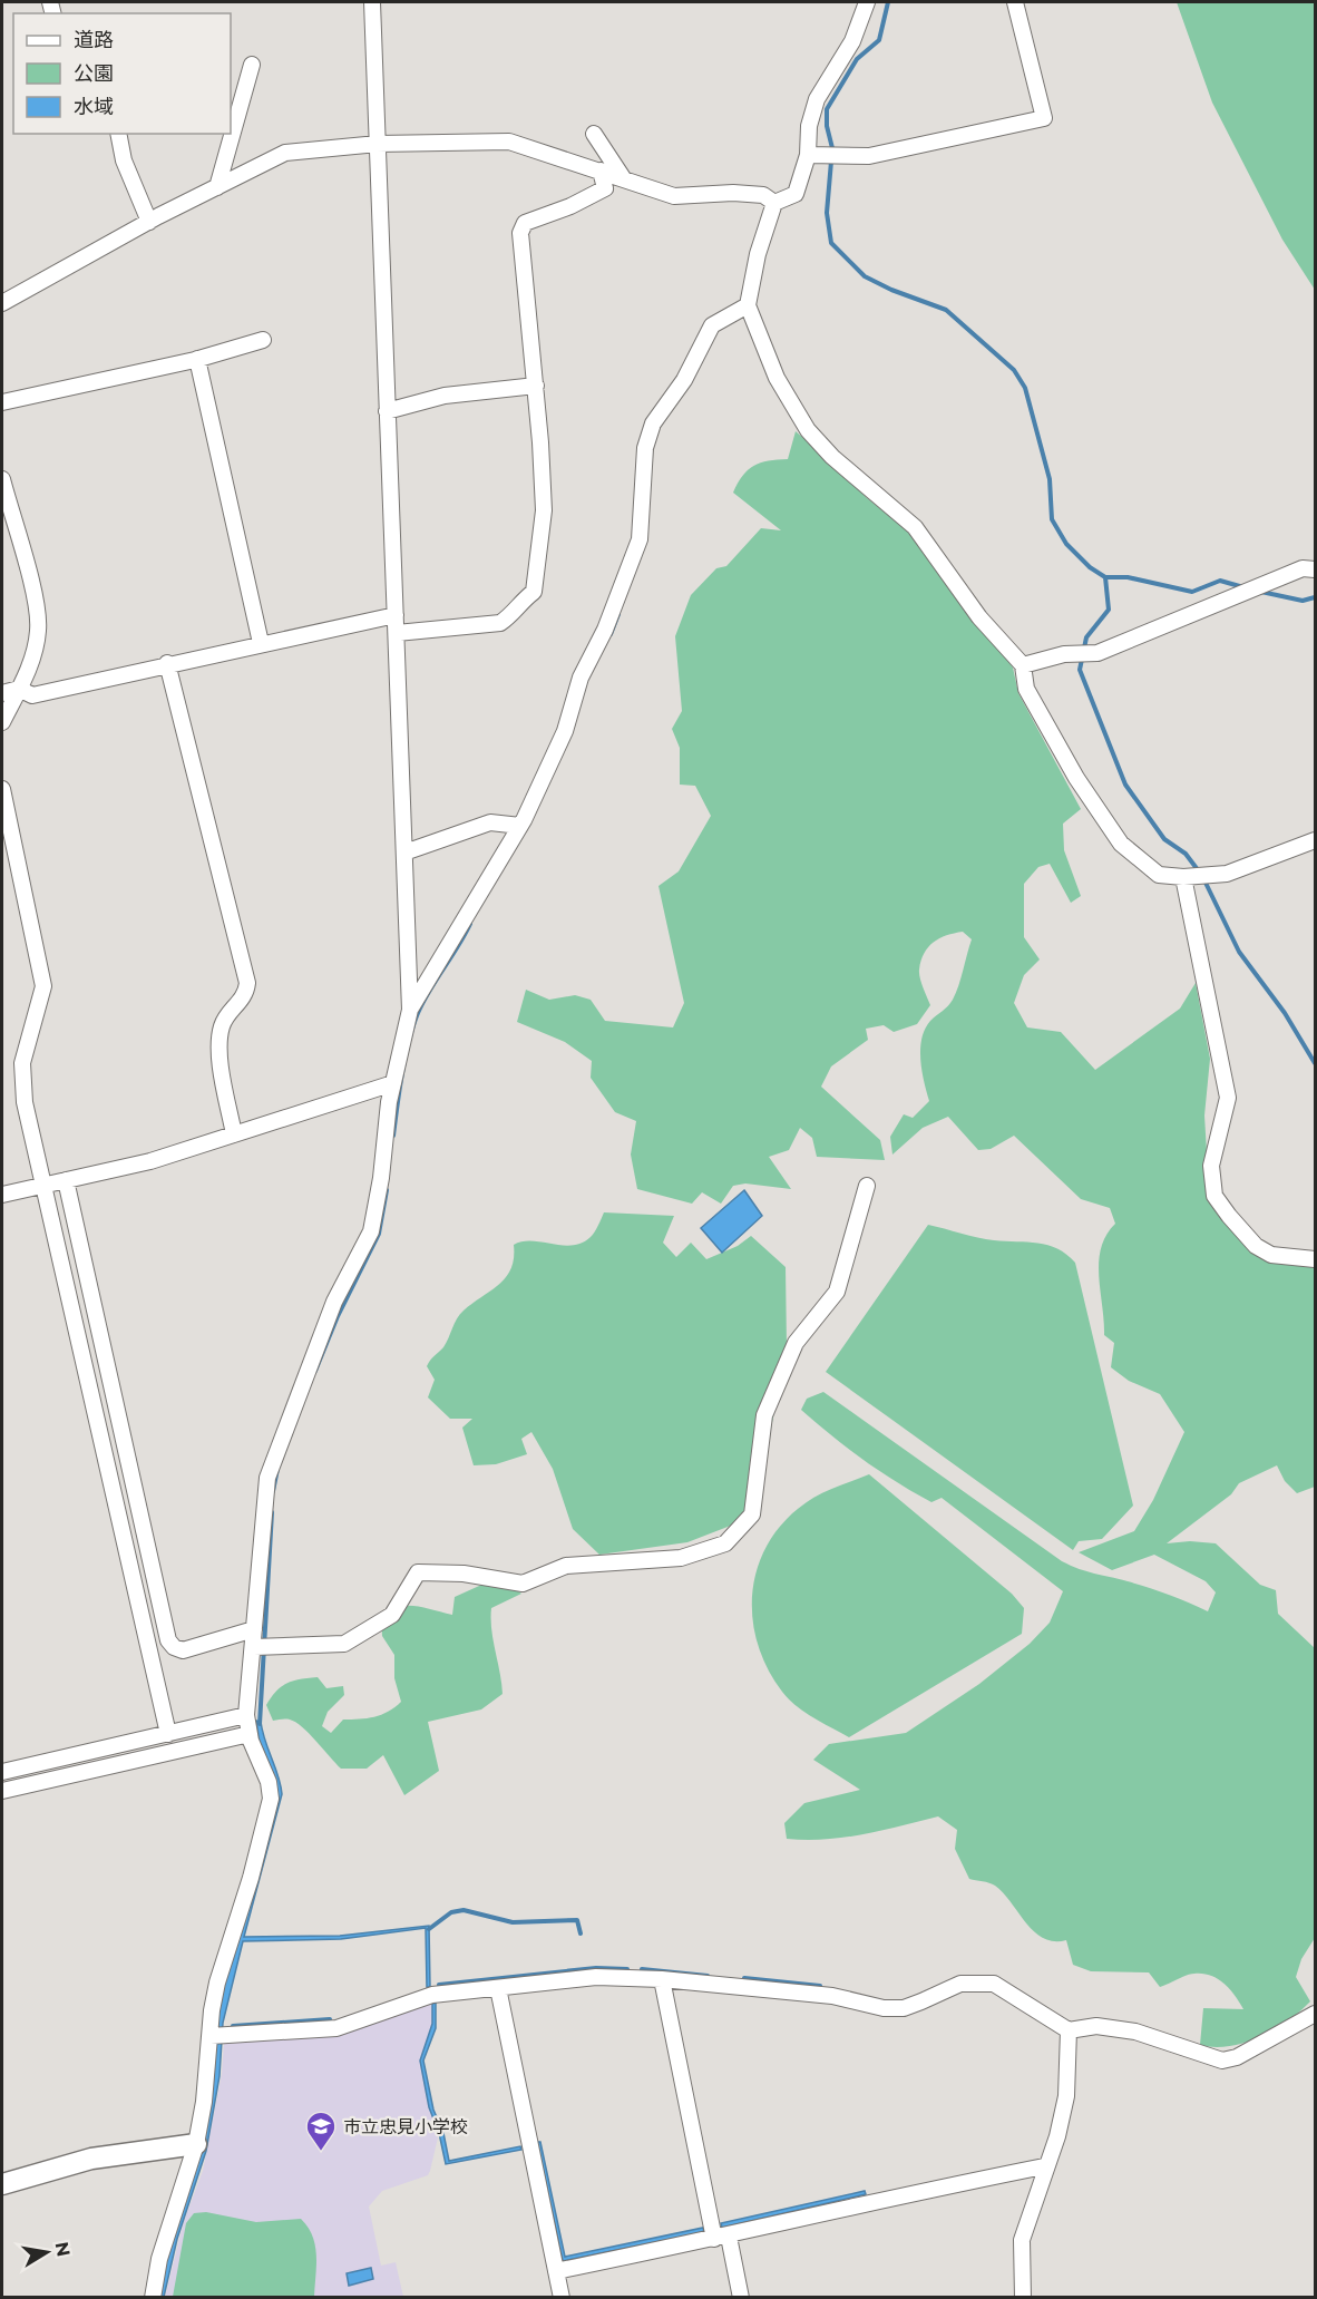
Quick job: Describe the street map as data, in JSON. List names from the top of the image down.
{
  "places": {
    "school or university": ["市立忠見小学校"]
  },
  "legend": ["道路", "公園", "水域"],
  "north": "right"
}
